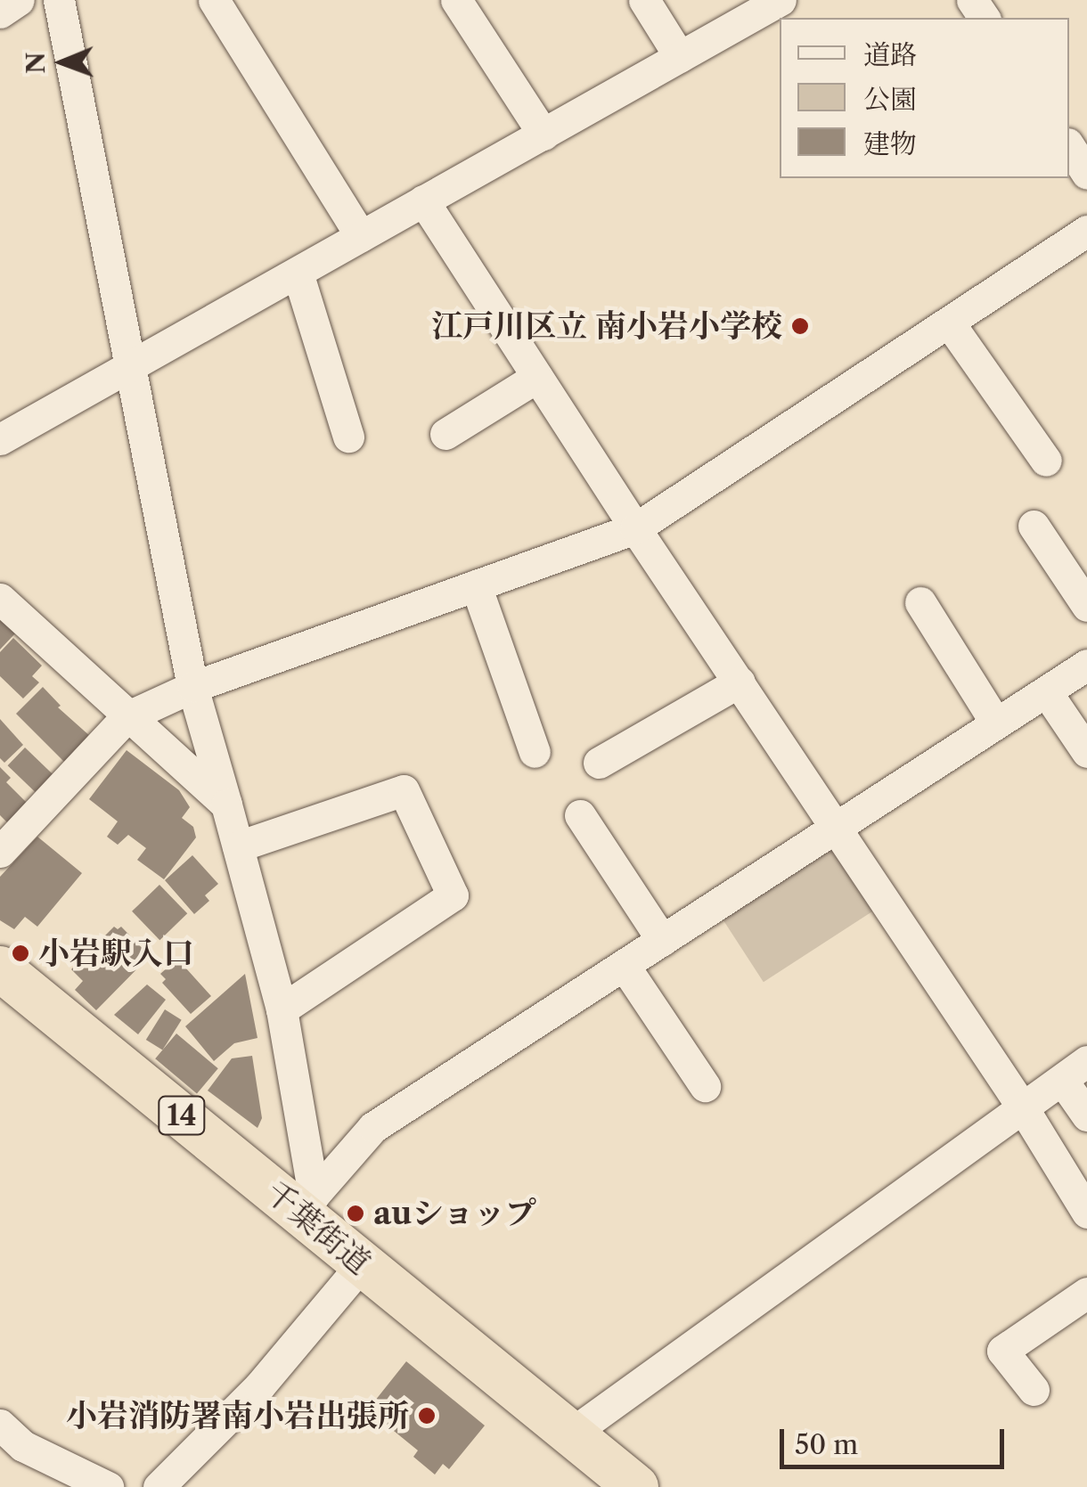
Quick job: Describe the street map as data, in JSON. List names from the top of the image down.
{
  "streets": {
    "highway": ["14", "千葉街道"]
  },
  "places": [
    "江戸川区立 南小岩小学校",
    "小岩駅入口",
    "auショップ",
    "小岩消防署南小岩出張所"
  ],
  "legend": ["道路", "公園", "建物"],
  "scale_bar": "50 m",
  "north": "left"
}
